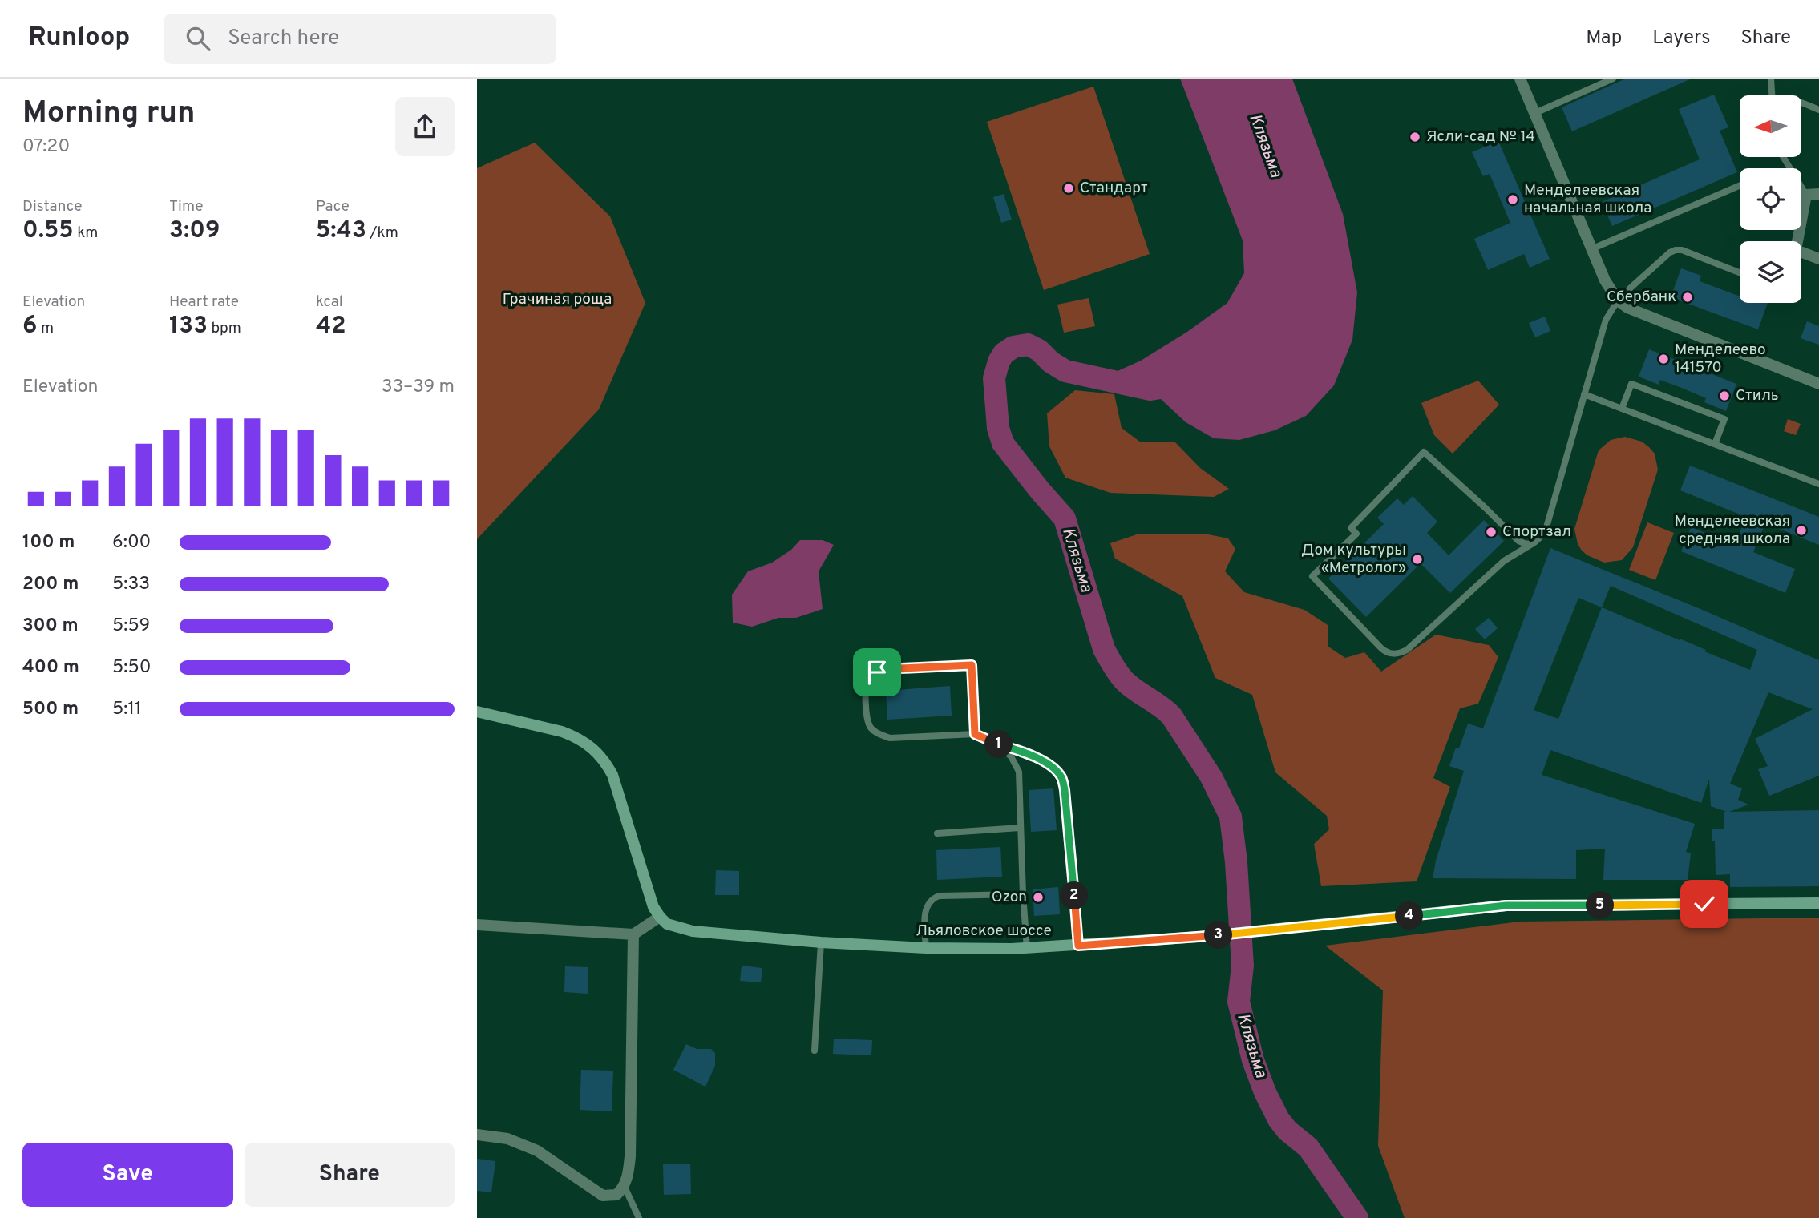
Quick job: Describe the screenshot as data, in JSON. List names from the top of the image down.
{
  "streets": {
    "street": ["Льяловское шоссе"]
  },
  "water": ["Клязьма"],
  "parks": ["Грачиная роща"],
  "places": [
    "Ясли-сад № 14",
    "Стандарт",
    "Менделеевская начальная школа",
    "Сбербанк",
    "Менделеево 141570",
    "Стиль",
    "Менделеевская средняя школа",
    "Спортзал",
    "Дом культуры «Метролог»",
    "Ozon"
  ],
  "north": "left",
  "page": {
    "header": "Runloop",
    "search": "Search here",
    "nav": ["Map", "Layers", "Share"],
    "heading": ["Morning run", "07:20"],
    "stats": [
      ["Distance", "0.55 km"],
      ["Time", "3:09"],
      ["Pace", "5:43 /km"],
      ["Elevation", "6 m"],
      ["Heart rate", "133 bpm"],
      ["kcal", "42"]
    ],
    "chart": ["Elevation", "33–39 m"],
    "list": [
      {
        "name": "100 m",
        "note": "6:00"
      },
      {
        "name": "200 m",
        "note": "5:33"
      },
      {
        "name": "300 m",
        "note": "5:59"
      },
      {
        "name": "400 m",
        "note": "5:50"
      },
      {
        "name": "500 m",
        "note": "5:11"
      }
    ],
    "pins": [
      "1",
      "2",
      "5",
      "4",
      "3"
    ],
    "buttons": ["Save", "Share"]
  }
}
